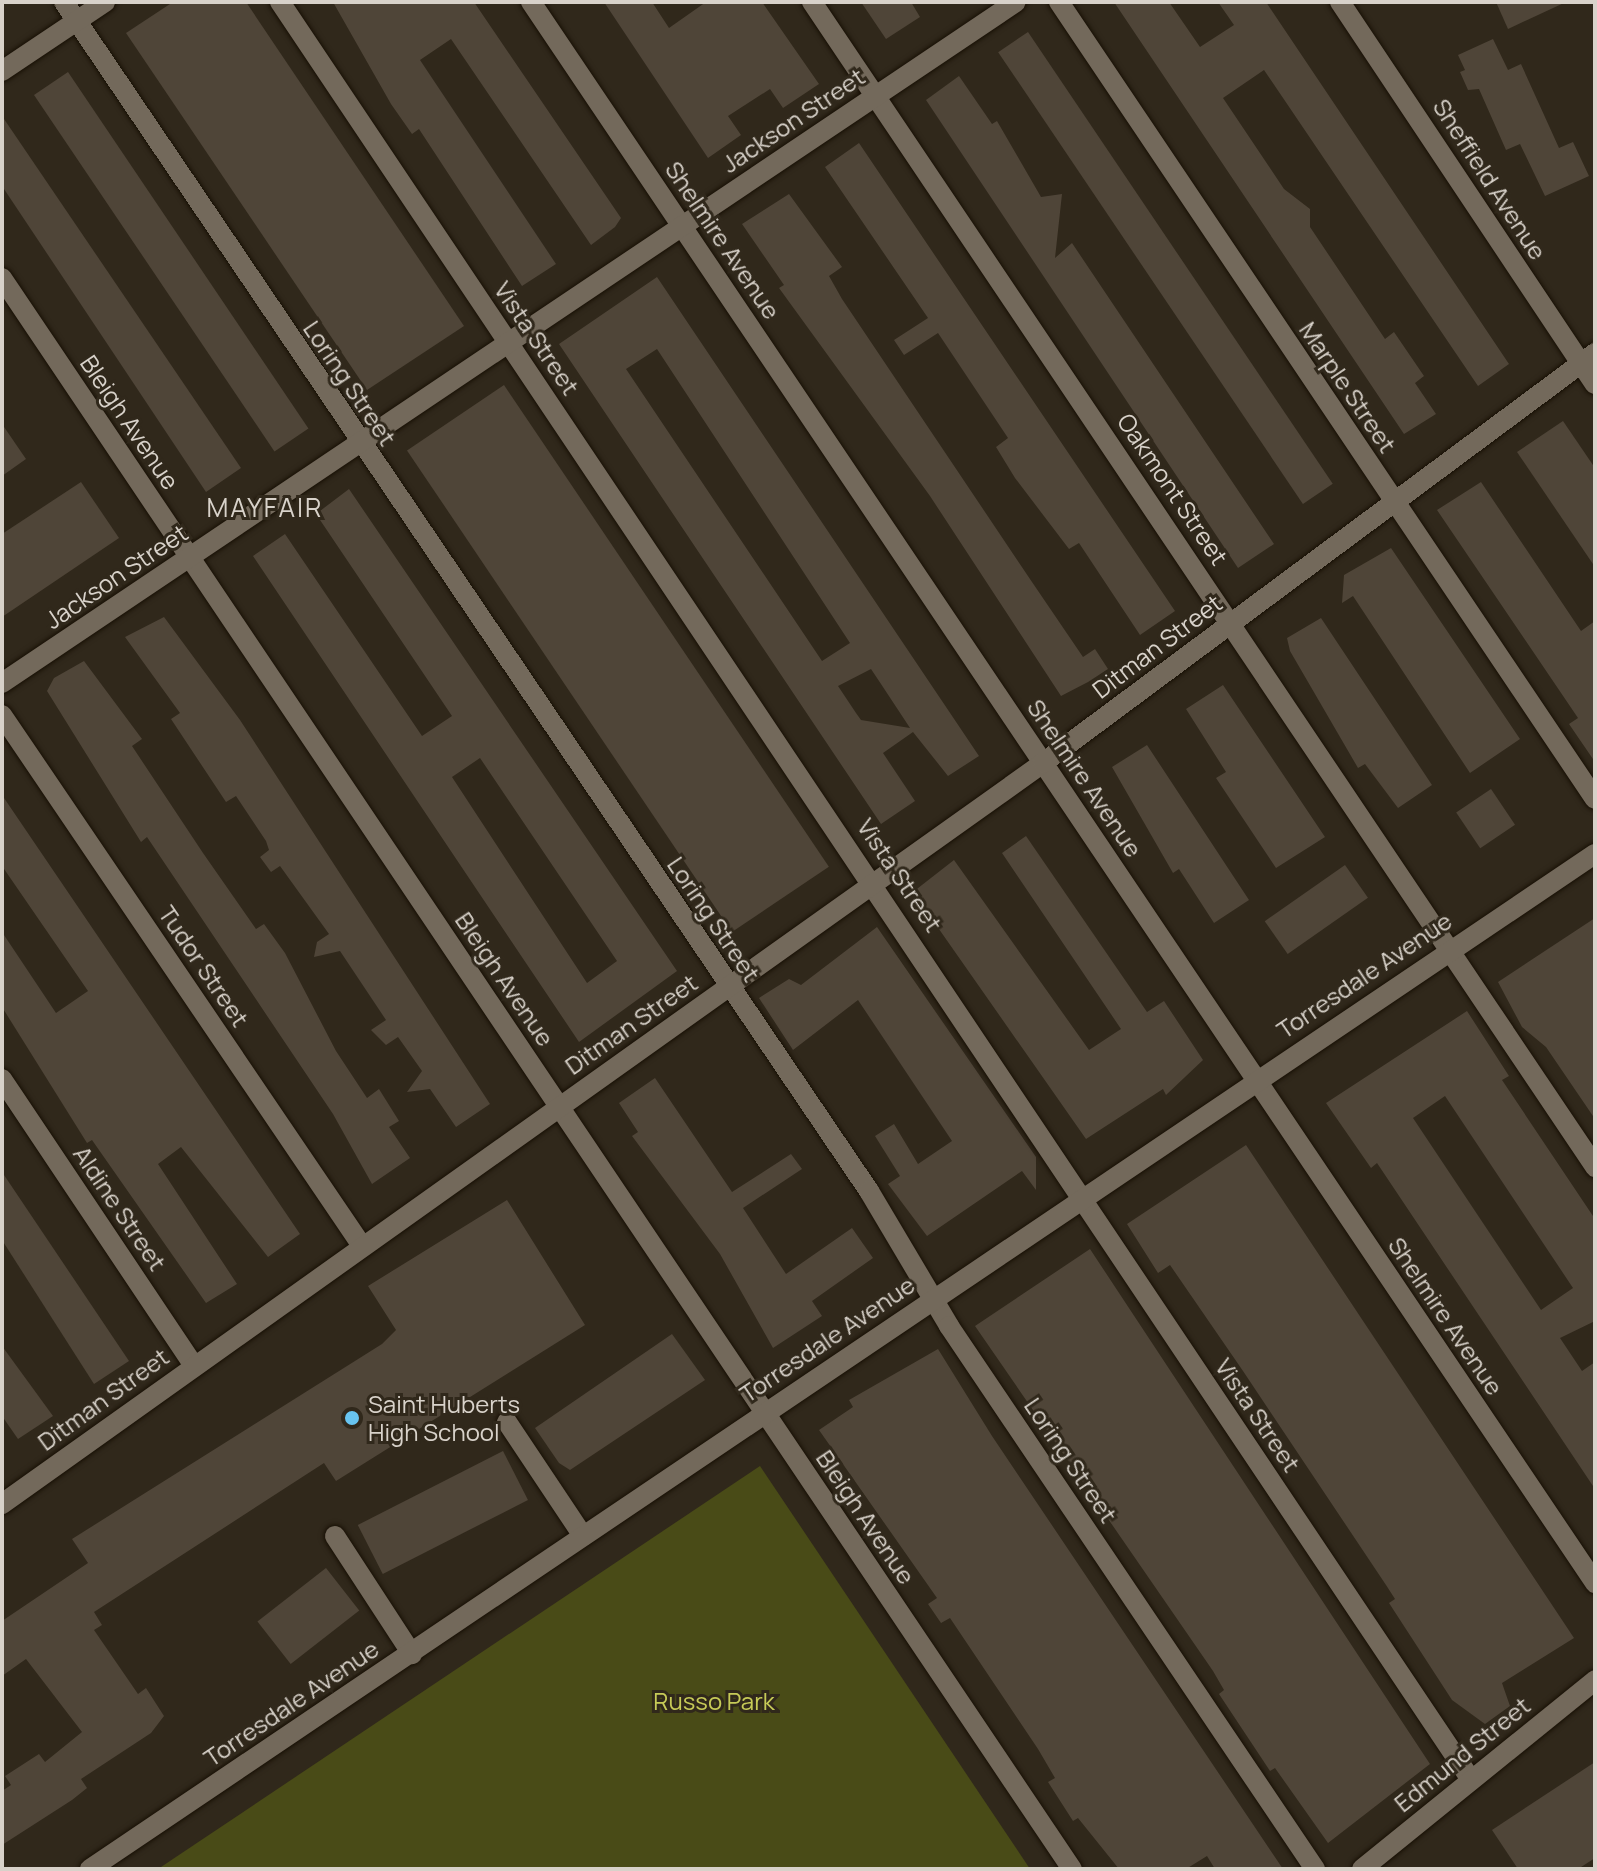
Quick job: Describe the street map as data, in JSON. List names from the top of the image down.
{
  "streets": {
    "street": [
      "Jackson Street",
      "Sheffield Avenue",
      "Shelmire Avenue",
      "Vista Street",
      "Loring Street",
      "Marple Street",
      "Bleigh Avenue",
      "Oakmont Street",
      "Ditman Street",
      "Tudor Street",
      "Torresdale Avenue",
      "Aldine Street",
      "Edmund Street"
    ]
  },
  "crossings": [
    ["Jackson Street", "Shelmire Avenue"],
    ["Jackson Street", "Vista Street"],
    ["Jackson Street", "Loring Street"],
    ["Jackson Street", "Bleigh Avenue"],
    ["Jackson Street", "Oakmont Street"],
    ["Sheffield Avenue", "Ditman Street"],
    ["Shelmire Avenue", "Ditman Street"],
    ["Shelmire Avenue", "Torresdale Avenue"],
    ["Vista Street", "Ditman Street"],
    ["Vista Street", "Torresdale Avenue"],
    ["Vista Street", "Edmund Street"],
    ["Loring Street", "Ditman Street"],
    ["Loring Street", "Torresdale Avenue"],
    ["Marple Street", "Ditman Street"],
    ["Bleigh Avenue", "Ditman Street"],
    ["Bleigh Avenue", "Torresdale Avenue"],
    ["Oakmont Street", "Ditman Street"],
    ["Oakmont Street", "Torresdale Avenue"],
    ["Ditman Street", "Tudor Street"],
    ["Ditman Street", "Aldine Street"]
  ],
  "districts": ["MAYFAIR"],
  "parks": ["Russo Park"],
  "places": ["Saint Huberts High School"]
}
